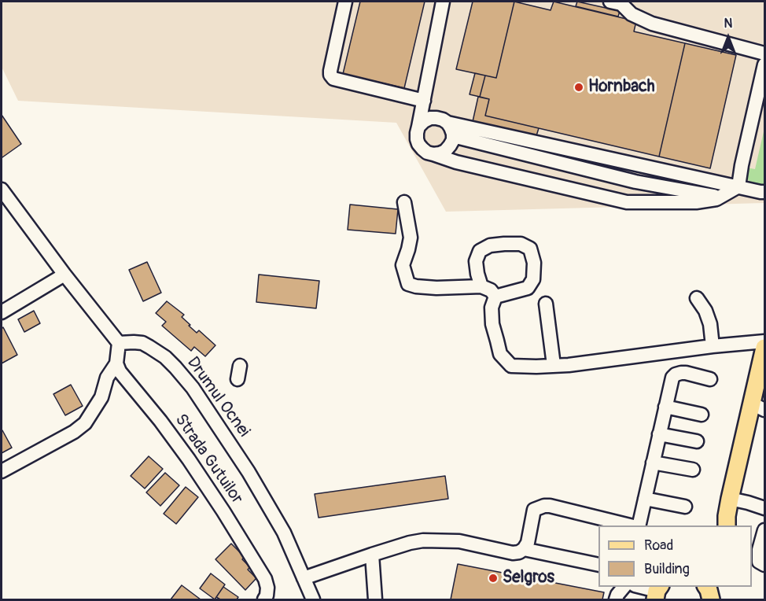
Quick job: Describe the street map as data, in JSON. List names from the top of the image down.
{
  "streets": {
    "street": ["Drumul Ocnei", "Strada Gutuilor"]
  },
  "places": ["Hornbach", "Selgros"],
  "legend": ["Road", "Building"],
  "north": "top"
}
